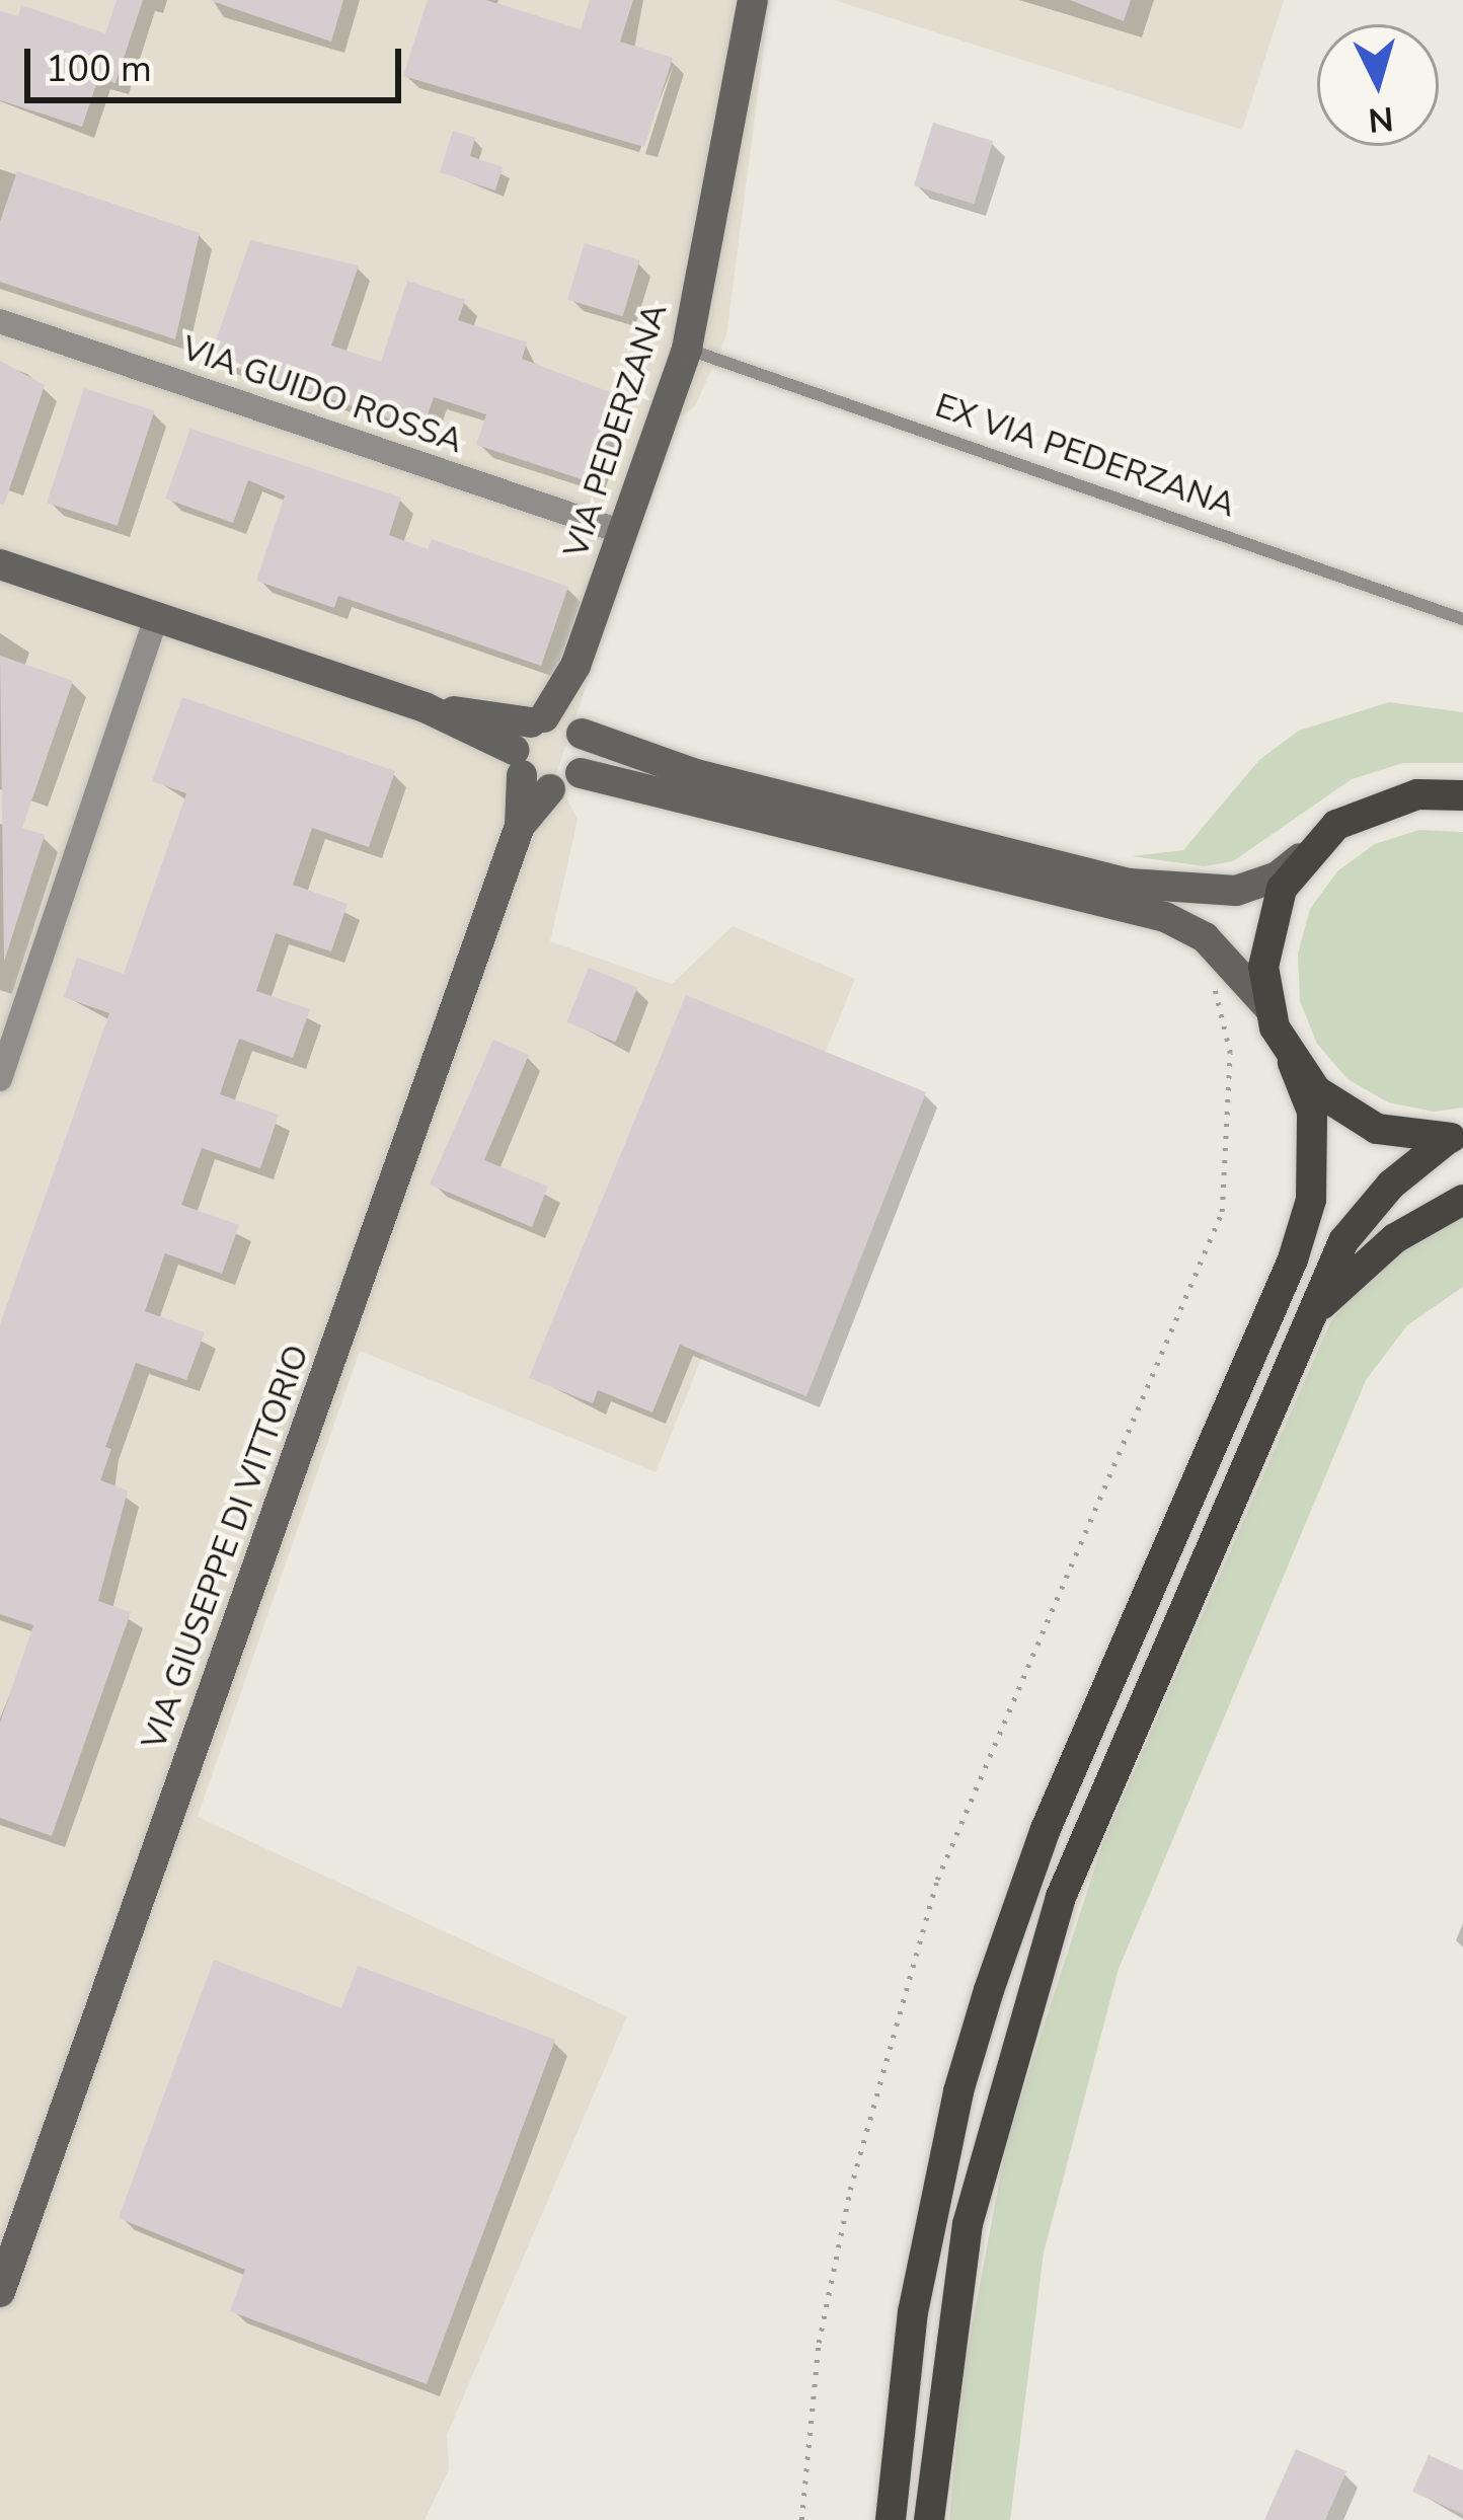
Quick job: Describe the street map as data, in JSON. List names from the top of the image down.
{
  "streets": {
    "main road": ["VIA PEDERZANA", "VIA GIUSEPPE DI VITTORIO"],
    "street": ["VIA GUIDO ROSSA"],
    "lane": ["EX VIA PEDERZANA"]
  },
  "crossings": [
    ["VIA GUIDO ROSSA", "VIA PEDERZANA"],
    ["VIA PEDERZANA", "EX VIA PEDERZANA"],
    ["VIA PEDERZANA", "VIA GIUSEPPE DI VITTORIO"]
  ],
  "scale_bar": "100 m",
  "north": "bottom"
}
